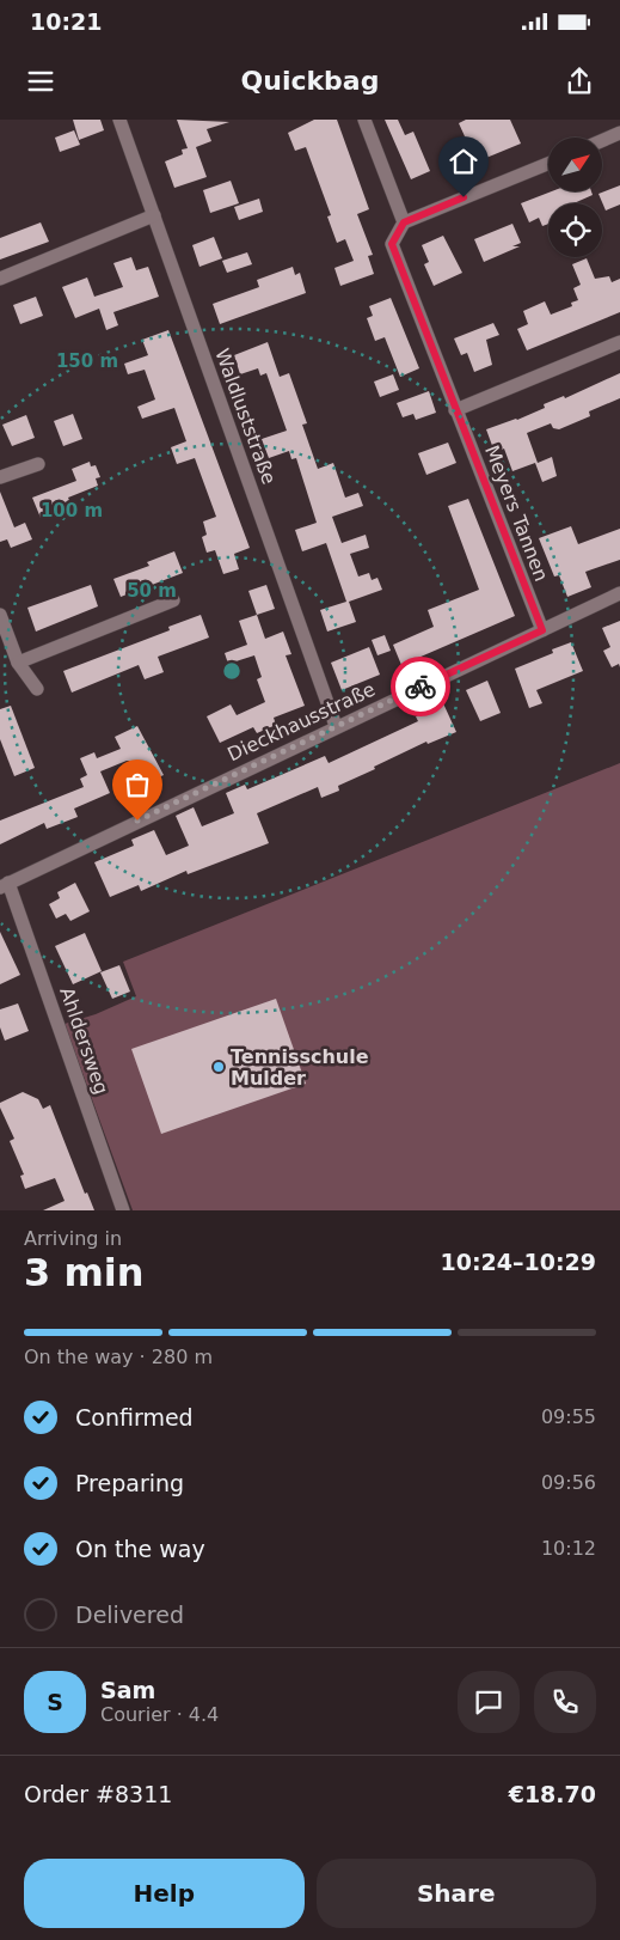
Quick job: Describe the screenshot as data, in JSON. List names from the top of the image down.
{
  "streets": {
    "street": [
      "Waldluststraße",
      "Meyers Tannen",
      "Dieckhausstraße",
      "Ahldersweg"
    ]
  },
  "crossings": [
    ["Waldluststraße", "Dieckhausstraße"],
    ["Meyers Tannen", "Dieckhausstraße"],
    ["Dieckhausstraße", "Ahldersweg"]
  ],
  "places": ["Tennisschule Mulder"],
  "north": "top right",
  "page": {
    "status": "10:21",
    "header": "Quickbag",
    "heading": ["3 min", "Arriving in", "10:24–10:29"],
    "panel": [
      "Sam",
      "Courier · 4.4",
      "Order #8311",
      "€18.70"
    ],
    "bar": "On the way · 280 m",
    "list": [
      ["Confirmed", "09:55"],
      ["Preparing", "09:56"],
      ["On the way", "10:12"],
      "Delivered"
    ],
    "round": "S",
    "buttons": ["Help", "Share"]
  },
  "rings": ["150 m", "100 m", "50 m"]
}
